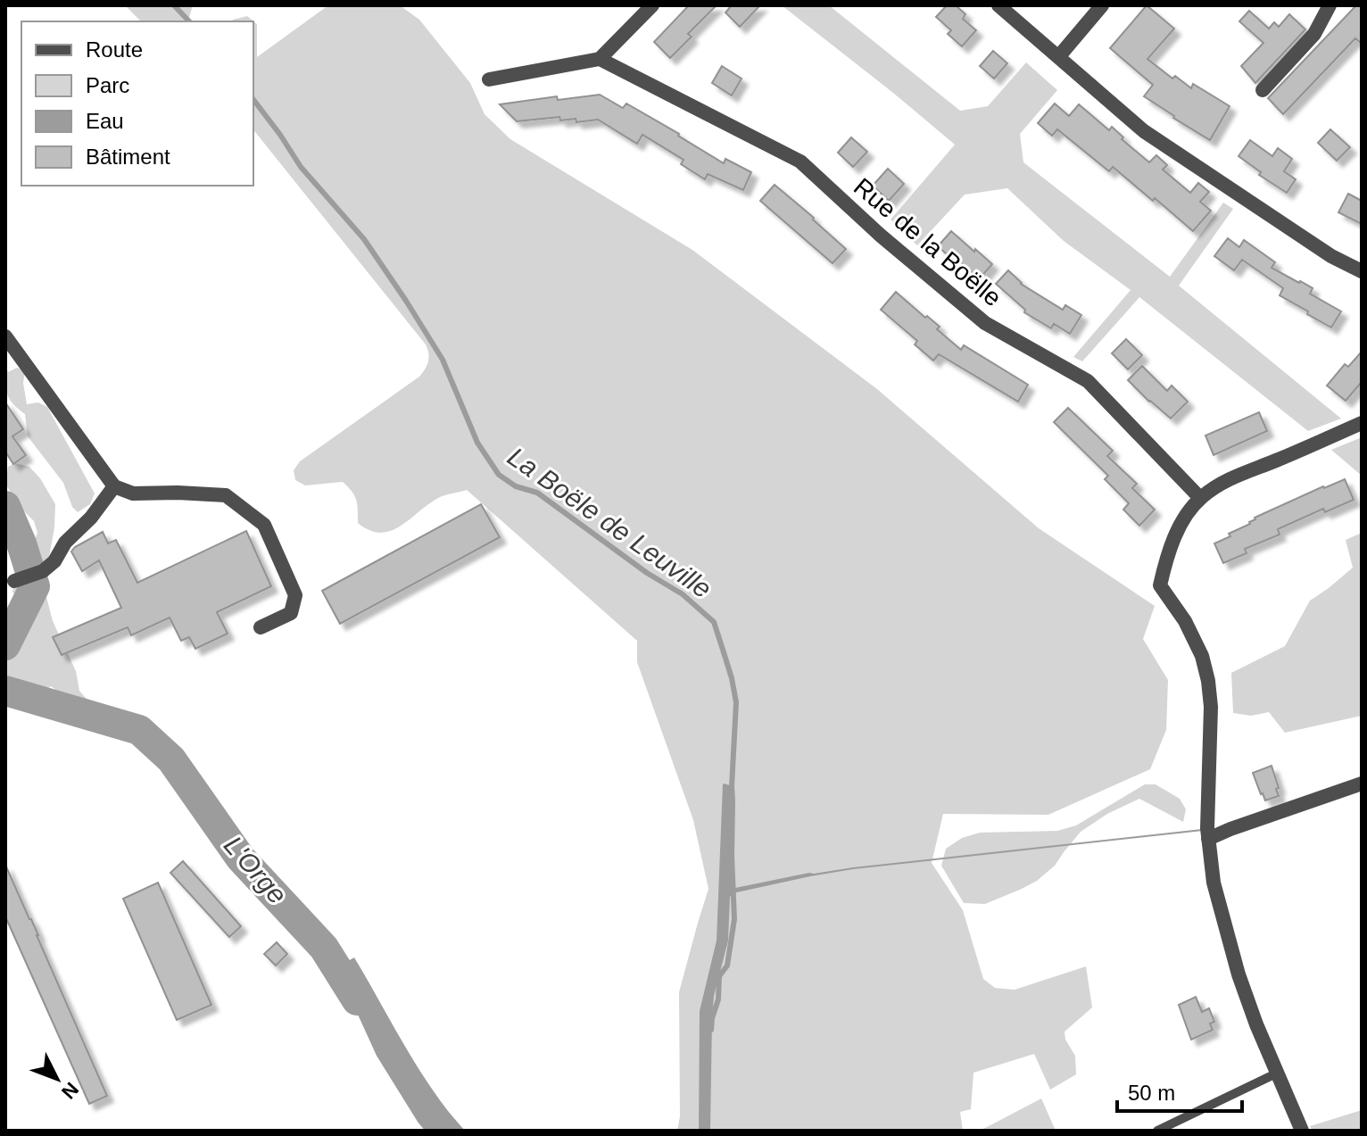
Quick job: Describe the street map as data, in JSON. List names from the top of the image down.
{
  "streets": {
    "street": ["Rue de la Boëlle"]
  },
  "water": ["La Boële de Leuville", "L'Orge"],
  "legend": [
    "Route",
    "Parc",
    "Eau",
    "Bâtiment"
  ],
  "scale_bar": "50 m",
  "north": "bottom right"
}
